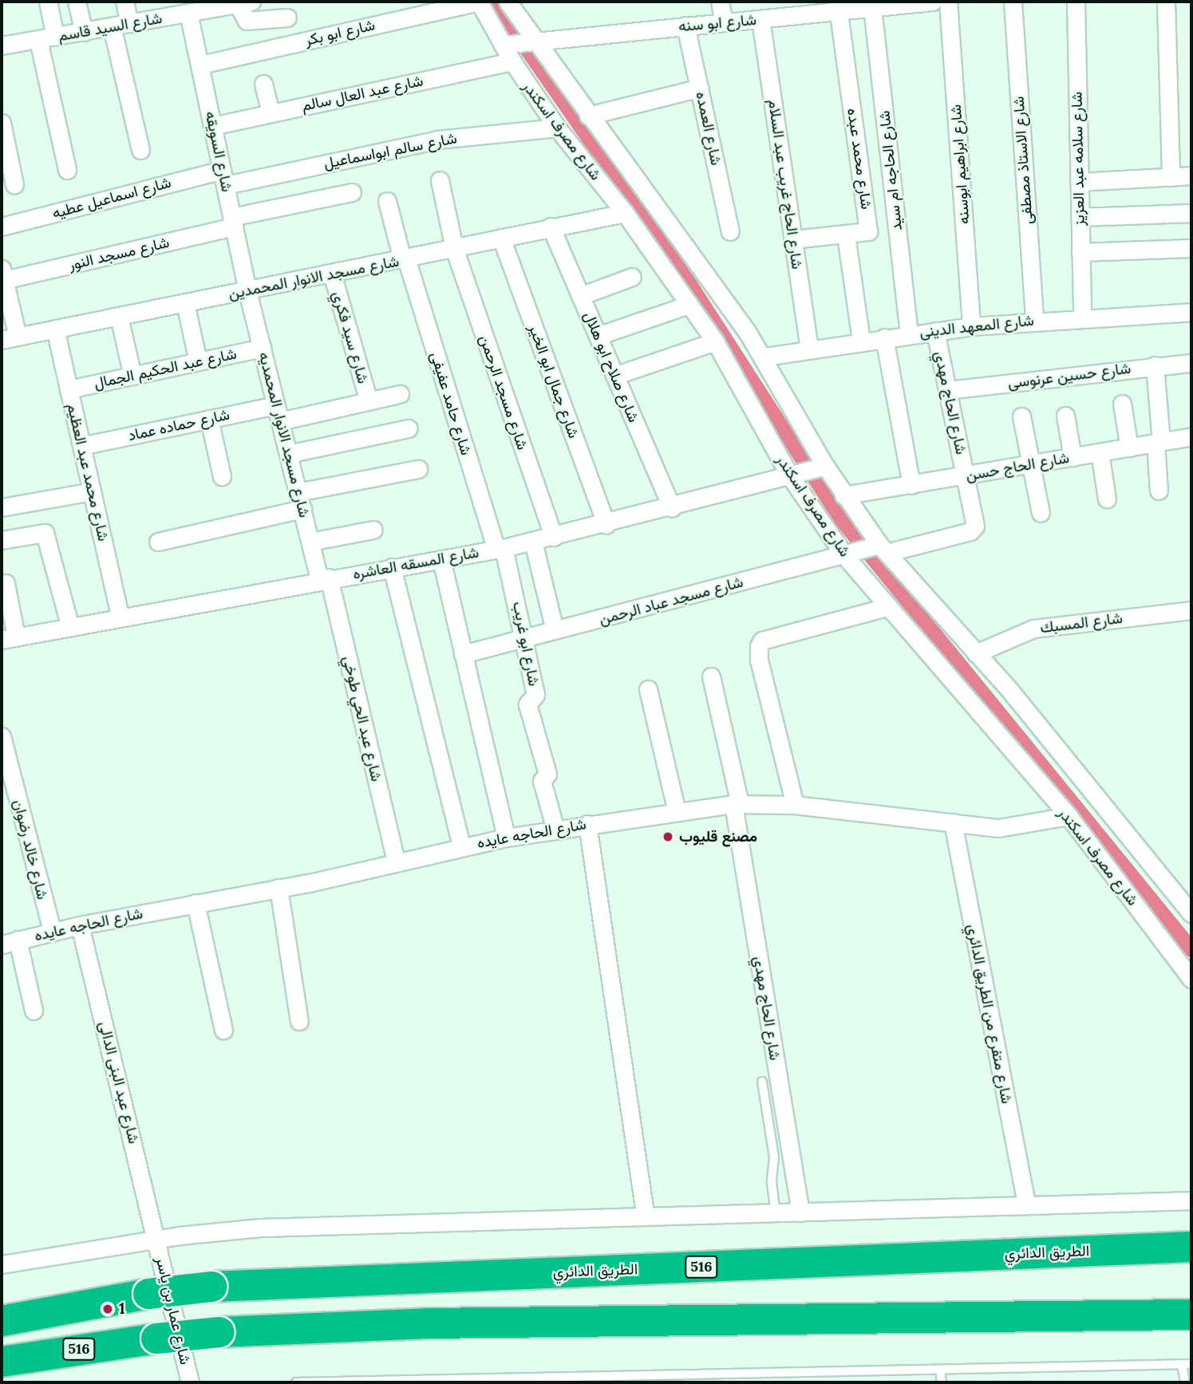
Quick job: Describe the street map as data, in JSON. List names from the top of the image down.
{
  "streets": {
    "highway": ["الطريق الدائري", "516"],
    "street": [
      "شارع ابو سنه",
      "شارع السيد قاسم",
      "شارع ابو بكر",
      "شارع عبد العال سالم",
      "شارع العمده",
      "شارع مصرف اسكندر",
      "شارع سالم ابواسماعيل",
      "شارع السويقه",
      "شارع محمد عبده",
      "شارع سلامه عبد العزيز",
      "شارع الاستاذ مصطفى",
      "شارع ابراهيم ابوسنه",
      "شارع الحاجه ام سيد",
      "شارع الحاج غريب عبد السلام",
      "شارع اسماعيل عطيه",
      "شارع مسجد النور",
      "شارع مسجد الانوار المحمدين",
      "شارع المعهد الدينى",
      "شارع سيد فكري",
      "شارع صلاح ابو هلال",
      "شارع عبد الحكيم الجمال",
      "شارع حسين عرنوسى",
      "شارع جمال ابو الخير",
      "شارع مسجد الرحمن",
      "شارع الحاج مهدي",
      "شارع حامد عفيفى",
      "شارع حماده عماد",
      "شارع مسجد الانوار المحمديه",
      "شارع الحاج حسن",
      "شارع محمد عبد العظيم",
      "شارع المسقه العاشره",
      "شارع مسجد عباد الرحمن",
      "شارع المسبك",
      "شارع ابو غريب",
      "شارع عبد الحي طوخي",
      "شارع الحاجه عايده",
      "شارع خالد رضوان",
      "شارع متفرع من الطريق الدائري",
      "شارع عبد البنى الدالى",
      "شارع عمار بن ياسر"
    ]
  },
  "crossings": [
    ["شارع ابو سنه", "شارع العمده"],
    ["شارع ابو سنه", "شارع مصرف اسكندر"],
    ["شارع ابو سنه", "شارع محمد عبده"],
    ["شارع ابو سنه", "شارع الحاجه ام سيد"],
    ["شارع ابو سنه", "شارع الحاج غريب عبد السلام"],
    ["شارع السيد قاسم", "شارع السويقه"],
    ["شارع ابو بكر", "شارع مصرف اسكندر"],
    ["شارع ابو بكر", "شارع السويقه"],
    ["شارع عبد العال سالم", "شارع مصرف اسكندر"],
    ["شارع عبد العال سالم", "شارع السويقه"],
    ["شارع مصرف اسكندر", "شارع سالم ابواسماعيل"],
    ["شارع مصرف اسكندر", "شارع مسجد الانوار المحمدين"],
    ["شارع مصرف اسكندر", "شارع المعهد الدينى"],
    ["شارع مصرف اسكندر", "شارع الحاج مهدي"],
    ["شارع مصرف اسكندر", "شارع الحاج حسن"],
    ["شارع مصرف اسكندر", "شارع المسقه العاشره"],
    ["شارع مصرف اسكندر", "شارع مسجد عباد الرحمن"],
    ["شارع مصرف اسكندر", "شارع المسبك"],
    ["شارع مصرف اسكندر", "شارع الحاجه عايده"],
    ["شارع سالم ابواسماعيل", "شارع السويقه"],
    ["شارع سالم ابواسماعيل", "شارع اسماعيل عطيه"],
    ["شارع السويقه", "شارع اسماعيل عطيه"],
    ["شارع السويقه", "شارع مسجد النور"],
    ["شارع السويقه", "شارع مسجد الانوار المحمدين"],
    ["شارع السويقه", "شارع مسجد الانوار المحمديه"],
    ["شارع محمد عبده", "شارع الحاج غريب عبد السلام"],
    ["شارع سلامه عبد العزيز", "شارع المعهد الدينى"],
    ["شارع الاستاذ مصطفى", "شارع المعهد الدينى"],
    ["شارع ابراهيم ابوسنه", "شارع المعهد الدينى"],
    ["شارع الحاجه ام سيد", "شارع المعهد الدينى"],
    ["شارع الحاج غريب عبد السلام", "شارع المعهد الدينى"],
    ["شارع مسجد الانوار المحمدين", "شارع سيد فكري"],
    ["شارع مسجد الانوار المحمدين", "شارع صلاح ابو هلال"],
    ["شارع مسجد الانوار المحمدين", "شارع جمال ابو الخير"],
    ["شارع مسجد الانوار المحمدين", "شارع مسجد الرحمن"],
    ["شارع مسجد الانوار المحمدين", "شارع حامد عفيفى"],
    ["شارع مسجد الانوار المحمدين", "شارع مسجد الانوار المحمديه"],
    ["شارع مسجد الانوار المحمدين", "شارع محمد عبد العظيم"],
    ["شارع المعهد الدينى", "شارع الحاج مهدي"],
    ["شارع سيد فكري", "شارع حماده عماد"],
    ["شارع صلاح ابو هلال", "شارع المسقه العاشره"],
    ["شارع عبد الحكيم الجمال", "شارع مسجد الانوار المحمديه"],
    ["شارع عبد الحكيم الجمال", "شارع محمد عبد العظيم"],
    ["شارع حسين عرنوسى", "شارع الحاج مهدي"],
    ["شارع جمال ابو الخير", "شارع المسقه العاشره"],
    ["شارع مسجد الرحمن", "شارع المسقه العاشره"],
    ["شارع الحاج مهدي", "شارع الحاج حسن"],
    ["شارع الحاج مهدي", "شارع مسجد عباد الرحمن"],
    ["شارع الحاج مهدي", "شارع الحاجه عايده"],
    ["شارع حامد عفيفى", "شارع المسقه العاشره"],
    ["شارع حامد عفيفى", "شارع ابو غريب"],
    ["شارع حماده عماد", "شارع مسجد الانوار المحمديه"],
    ["شارع حماده عماد", "شارع محمد عبد العظيم"],
    ["شارع مسجد الانوار المحمديه", "شارع المسقه العاشره"],
    ["شارع مسجد الانوار المحمديه", "شارع عبد الحي طوخي"],
    ["شارع محمد عبد العظيم", "شارع المسقه العاشره"],
    ["شارع المسقه العاشره", "شارع ابو غريب"],
    ["شارع المسقه العاشره", "شارع عبد الحي طوخي"],
    ["شارع مسجد عباد الرحمن", "شارع ابو غريب"],
    ["شارع ابو غريب", "شارع الحاجه عايده"],
    ["شارع عبد الحي طوخي", "شارع الحاجه عايده"],
    ["شارع الحاجه عايده", "شارع خالد رضوان"],
    ["شارع الحاجه عايده", "شارع متفرع من الطريق الدائري"],
    ["شارع الحاجه عايده", "شارع عبد البنى الدالى"],
    ["شارع عبد البنى الدالى", "شارع عمار بن ياسر"]
  ],
  "places": ["مصنع قليوب", "1"]
}
